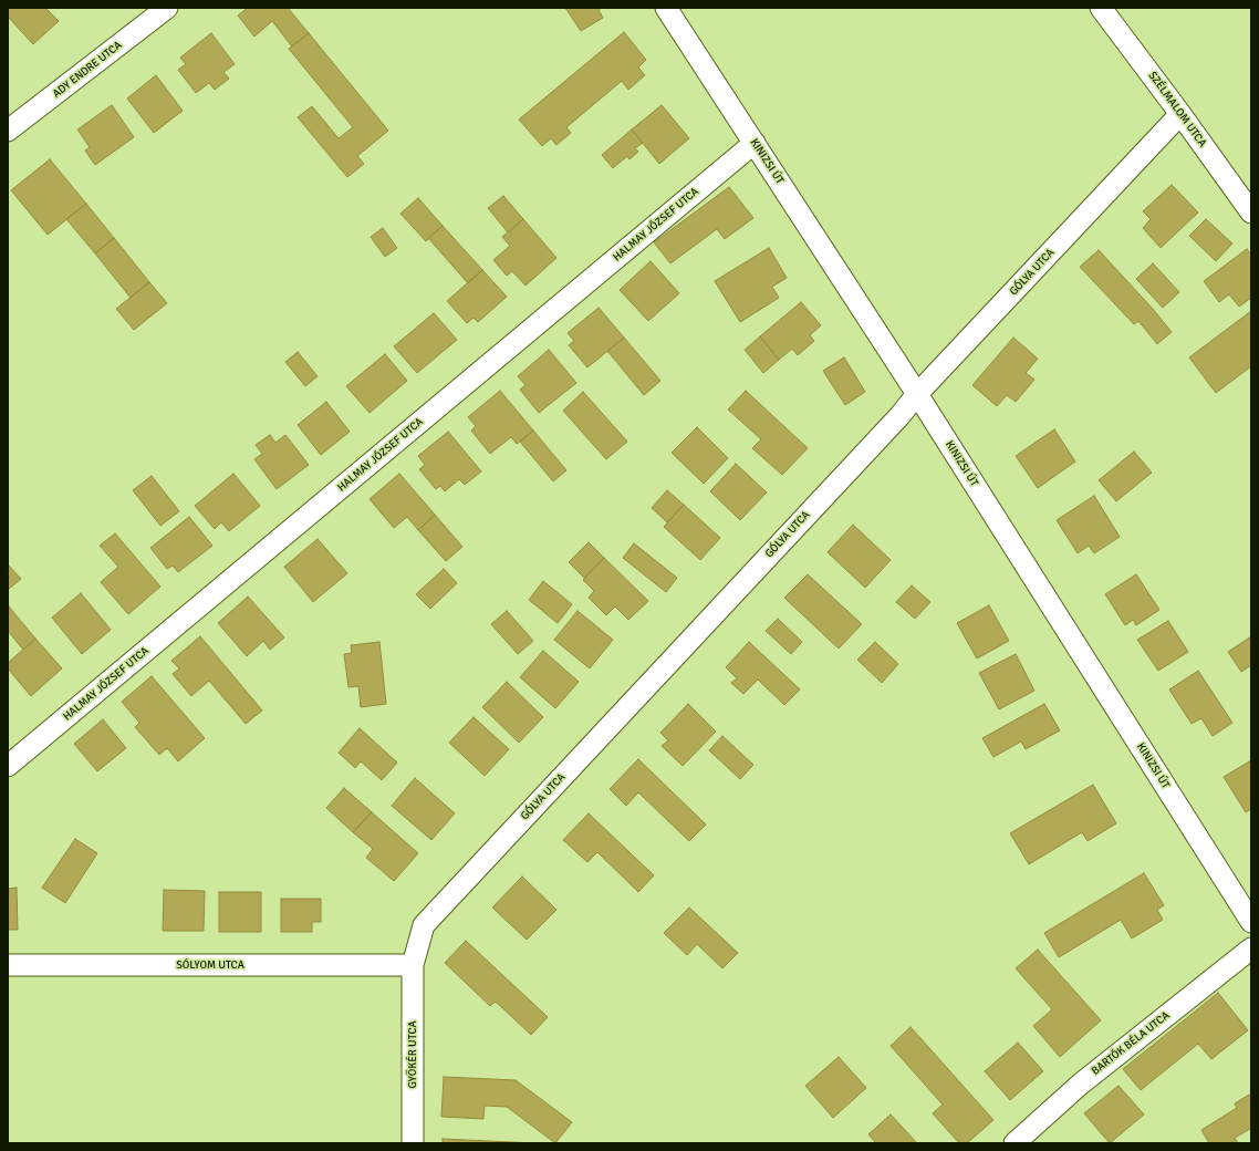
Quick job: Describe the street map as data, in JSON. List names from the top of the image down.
{
  "streets": {
    "street": [
      "ADY ENDRE UTCA",
      "SZÉLMALOM UTCA",
      "KINIZSI ÚT",
      "HALMAY JÓZSEF UTCA",
      "GÓLYA UTCA",
      "SÓLYOM UTCA",
      "BARTÓK BÉLA UTCA",
      "GYÖKÉR UTCA"
    ]
  },
  "crossings": [
    ["SZÉLMALOM UTCA", "GÓLYA UTCA"],
    ["KINIZSI ÚT", "HALMAY JÓZSEF UTCA"],
    ["KINIZSI ÚT", "GÓLYA UTCA"],
    ["GÓLYA UTCA", "SÓLYOM UTCA"],
    ["GÓLYA UTCA", "GYÖKÉR UTCA"],
    ["SÓLYOM UTCA", "GYÖKÉR UTCA"]
  ]
}
